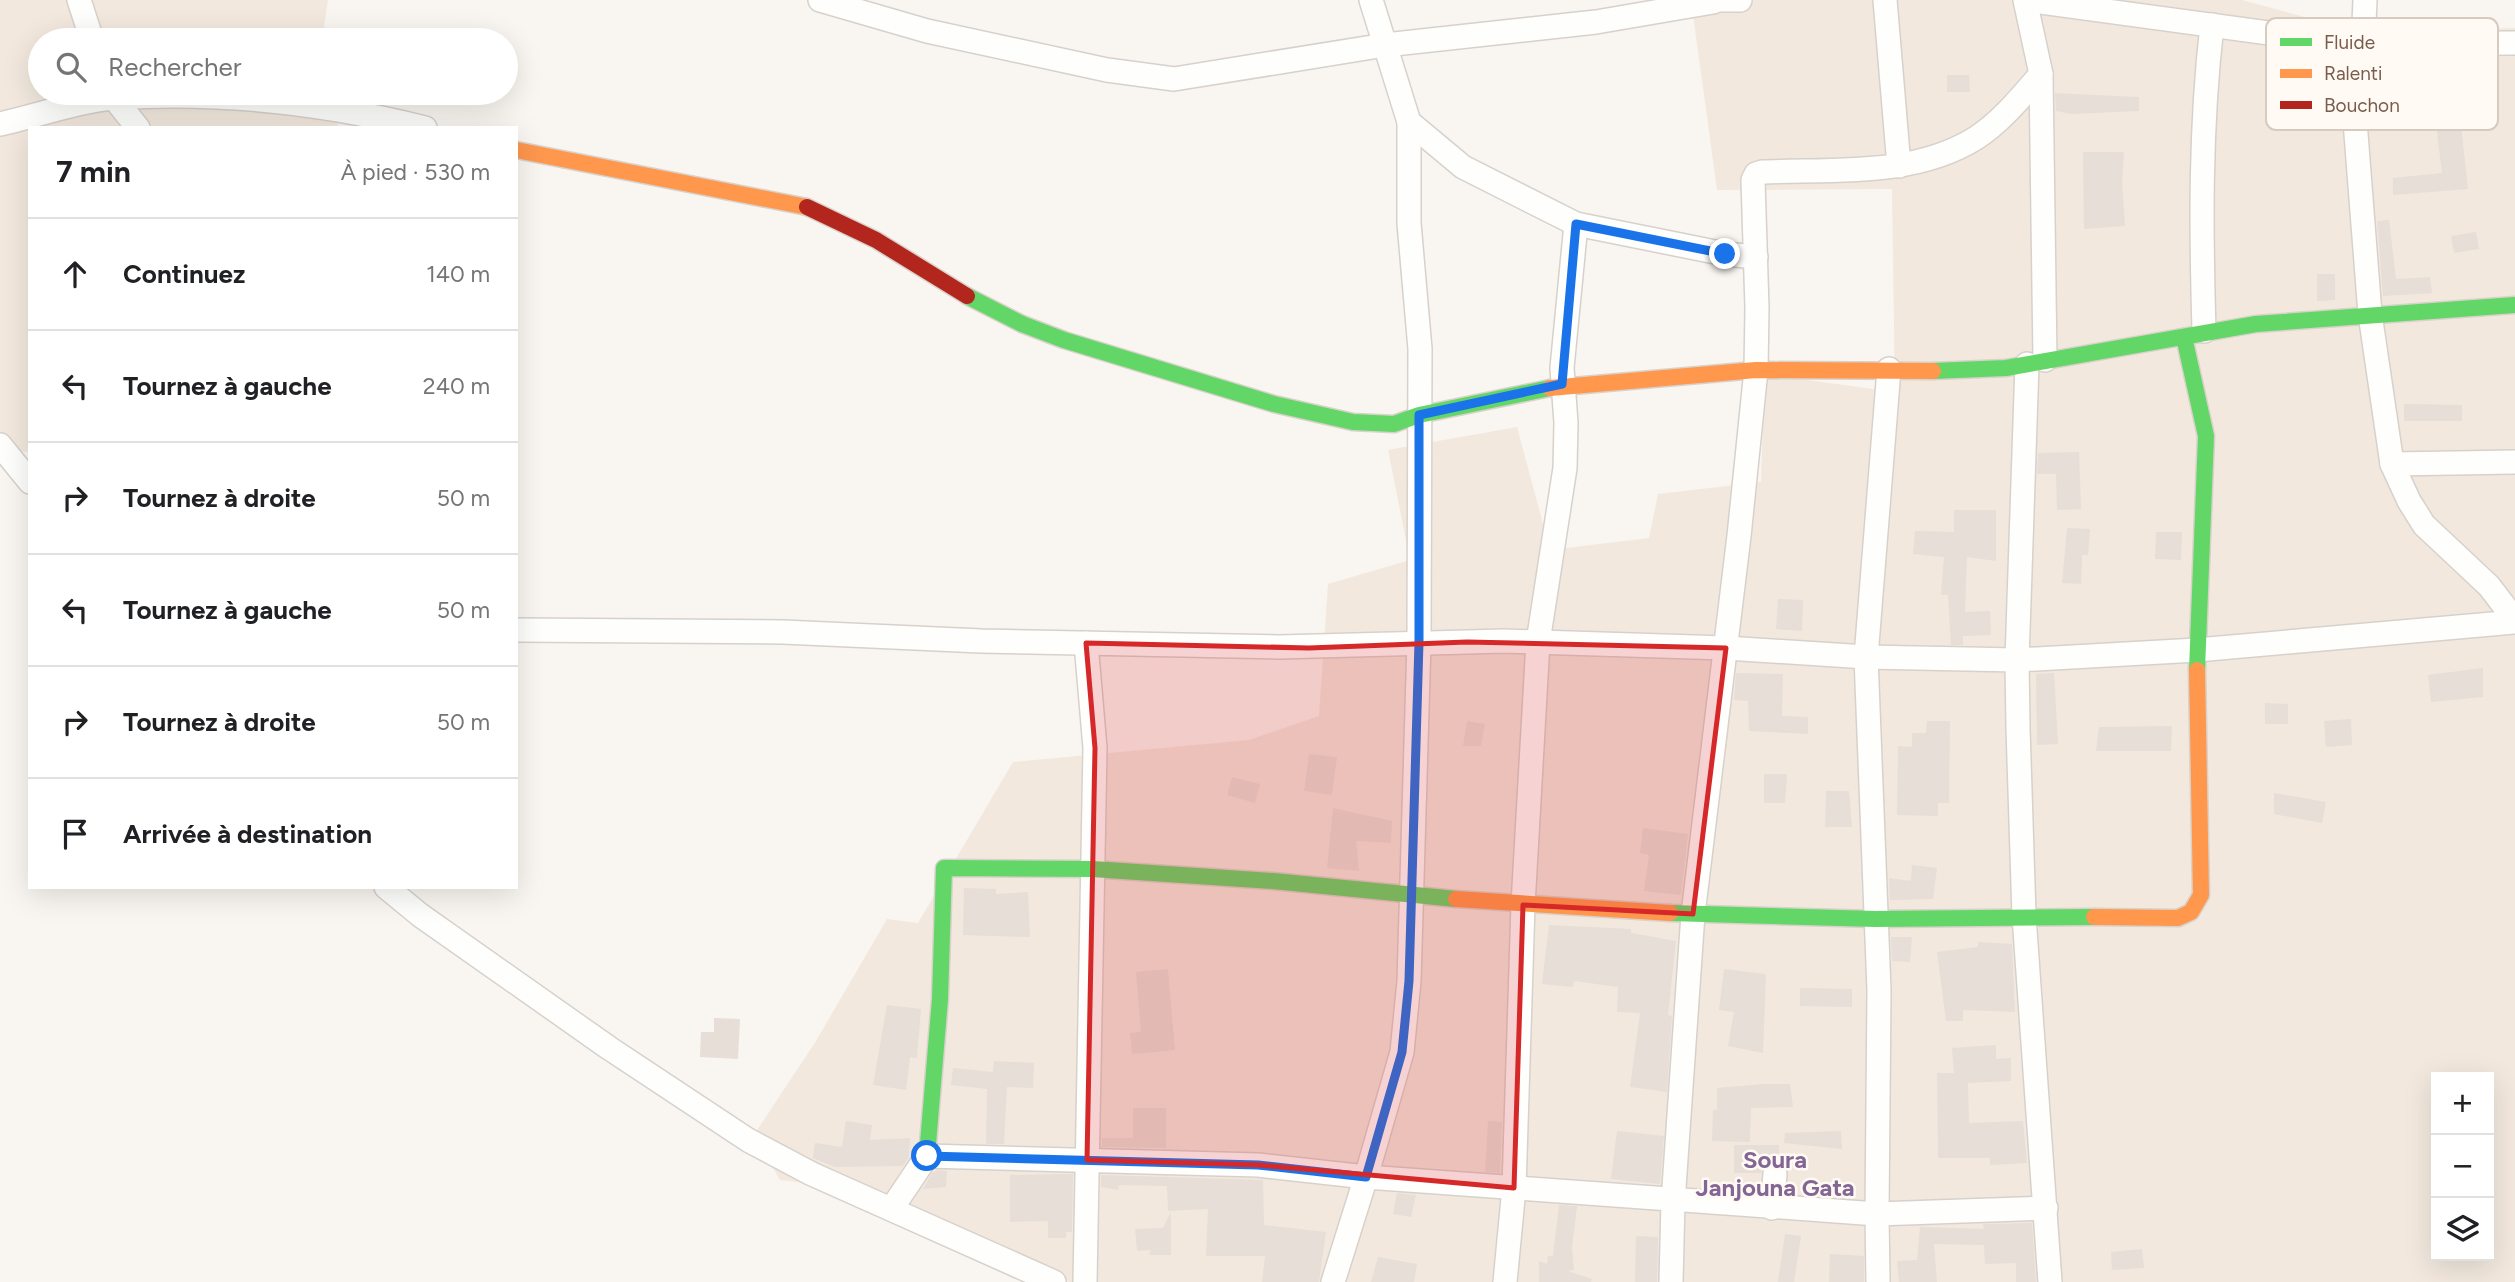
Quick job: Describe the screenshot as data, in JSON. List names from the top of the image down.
{
  "districts": ["Soura Janjouna Gata"],
  "legend": ["Fluide", "Ralenti", "Bouchon"],
  "page": {
    "search": "Rechercher",
    "heading": ["7 min", "À pied · 530 m"],
    "list": [
      ["Continuez", "140 m"],
      ["Tournez à gauche", "240 m"],
      ["Tournez à droite", "50 m"],
      ["Tournez à gauche", "50 m"],
      ["Tournez à droite", "50 m"],
      "Arrivée à destination"
    ],
    "map_buttons": ["+", "−"]
  }
}
